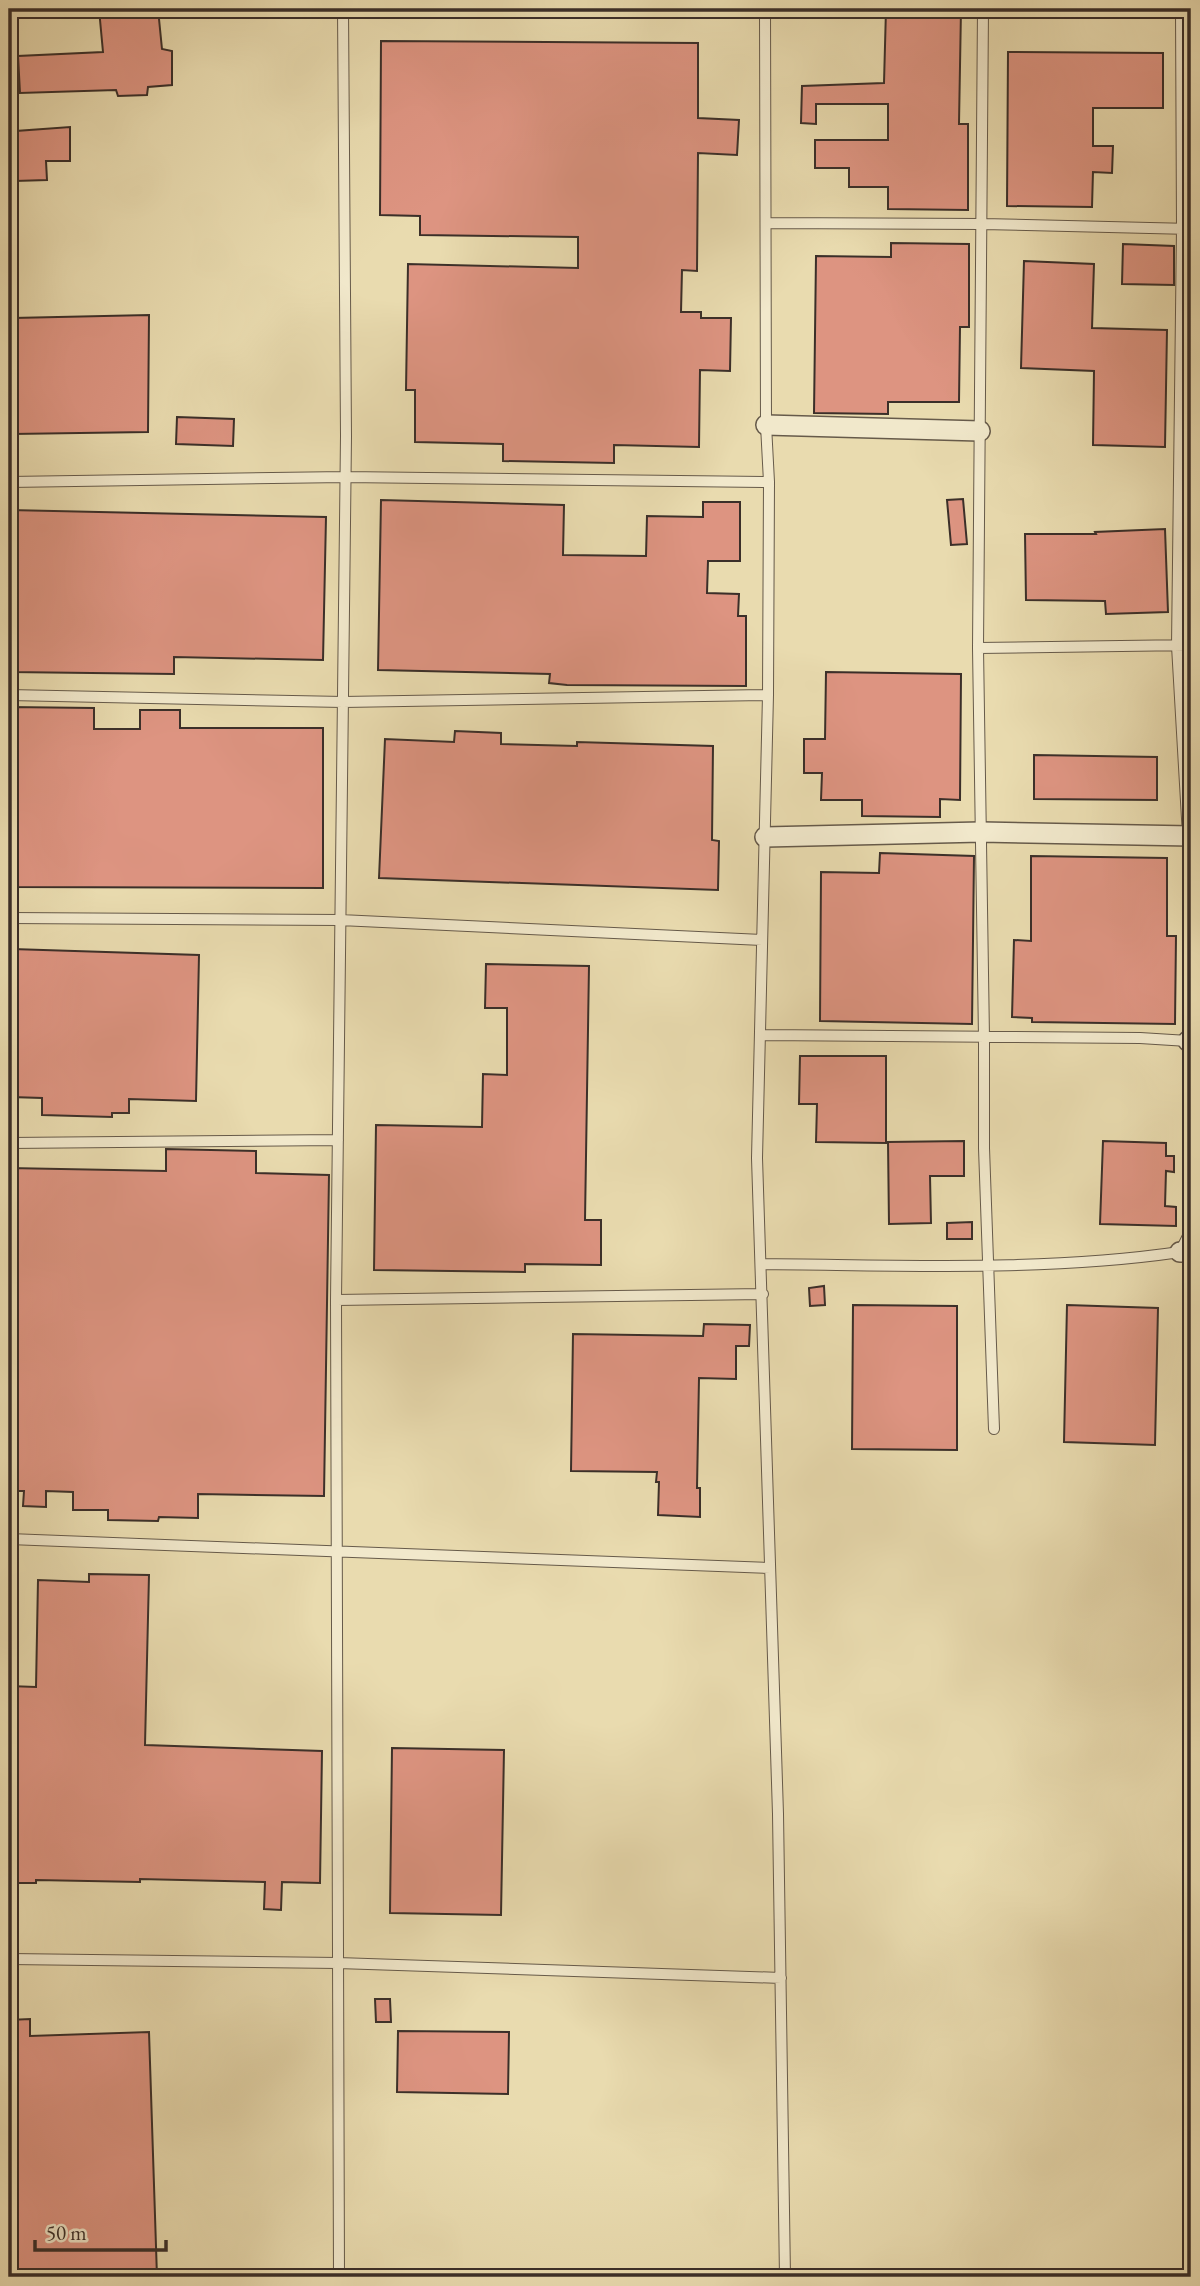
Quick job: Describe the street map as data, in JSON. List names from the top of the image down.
{
  "scale_bar": "50 m"
}
